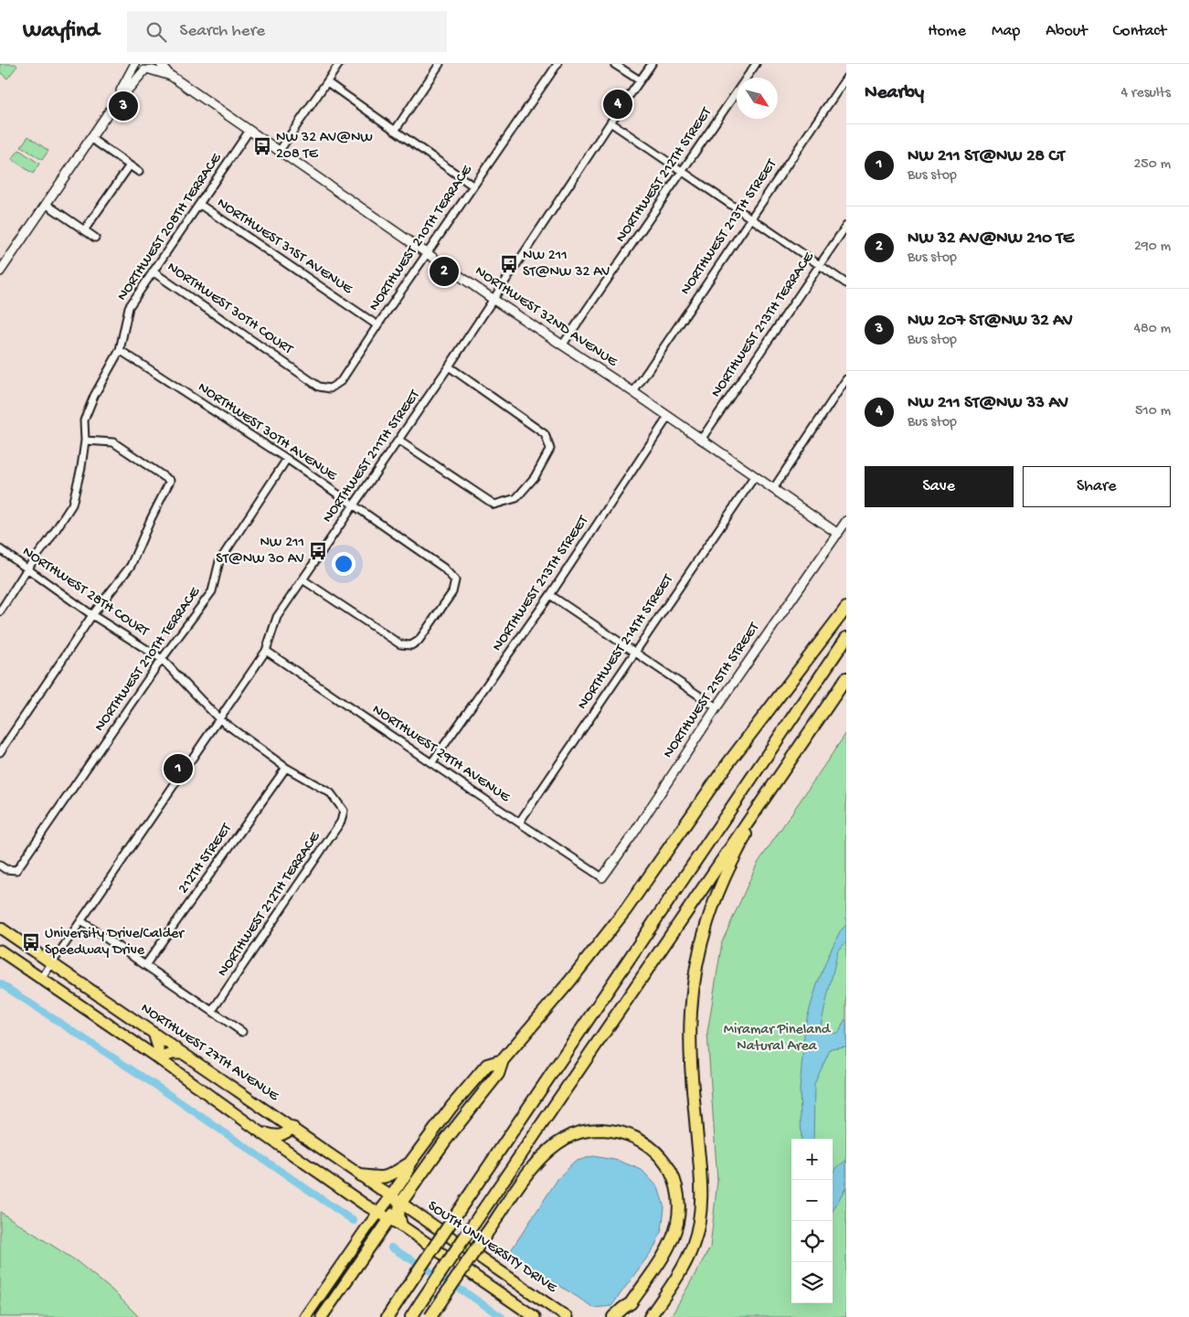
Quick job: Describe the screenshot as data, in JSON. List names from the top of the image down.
{
  "streets": {
    "main road": ["NORTHWEST 27TH AVENUE", "SOUTH UNIVERSITY DRIVE"],
    "street": [
      "NORTHWEST 212TH STREET",
      "NORTHWEST 208TH TERRACE",
      "NORTHWEST 213TH STREET",
      "NORTHWEST 210TH TERRACE",
      "NORTHWEST 31ST AVENUE",
      "NORTHWEST 30TH COURT",
      "NORTHWEST 32ND AVENUE",
      "NORTHWEST 213TH TERRACE",
      "NORTHWEST 30TH AVENUE",
      "NORTHWEST 211TH STREET",
      "NORTHWEST 28TH COURT",
      "NORTHWEST 214TH STREET",
      "NORTHWEST 215TH STREET",
      "NORTHWEST 29TH AVENUE",
      "212TH STREET",
      "NORTHWEST 212TH TERRACE"
    ]
  },
  "crossings": [
    ["NORTHWEST 212TH STREET", "NORTHWEST 32ND AVENUE"],
    ["NORTHWEST 208TH TERRACE", "NORTHWEST 31ST AVENUE"],
    ["NORTHWEST 208TH TERRACE", "NORTHWEST 30TH COURT"],
    ["NORTHWEST 208TH TERRACE", "NORTHWEST 32ND AVENUE"],
    ["NORTHWEST 208TH TERRACE", "NORTHWEST 30TH AVENUE"],
    ["NORTHWEST 208TH TERRACE", "NORTHWEST 28TH COURT"],
    ["NORTHWEST 213TH STREET", "NORTHWEST 32ND AVENUE"],
    ["NORTHWEST 213TH STREET", "NORTHWEST 29TH AVENUE"],
    ["NORTHWEST 210TH TERRACE", "NORTHWEST 31ST AVENUE"],
    ["NORTHWEST 210TH TERRACE", "NORTHWEST 30TH COURT"],
    ["NORTHWEST 210TH TERRACE", "NORTHWEST 32ND AVENUE"],
    ["NORTHWEST 210TH TERRACE", "NORTHWEST 30TH AVENUE"],
    ["NORTHWEST 210TH TERRACE", "NORTHWEST 28TH COURT"],
    ["NORTHWEST 32ND AVENUE", "NORTHWEST 213TH TERRACE"],
    ["NORTHWEST 32ND AVENUE", "NORTHWEST 211TH STREET"],
    ["NORTHWEST 32ND AVENUE", "NORTHWEST 214TH STREET"],
    ["NORTHWEST 32ND AVENUE", "NORTHWEST 215TH STREET"],
    ["NORTHWEST 30TH AVENUE", "NORTHWEST 211TH STREET"],
    ["NORTHWEST 211TH STREET", "NORTHWEST 28TH COURT"],
    ["NORTHWEST 211TH STREET", "NORTHWEST 29TH AVENUE"],
    ["NORTHWEST 211TH STREET", "NORTHWEST 27TH AVENUE"],
    ["NORTHWEST 28TH COURT", "212TH STREET"],
    ["NORTHWEST 28TH COURT", "NORTHWEST 212TH TERRACE"],
    ["NORTHWEST 214TH STREET", "NORTHWEST 29TH AVENUE"],
    ["NORTHWEST 215TH STREET", "NORTHWEST 29TH AVENUE"],
    ["NORTHWEST 27TH AVENUE", "SOUTH UNIVERSITY DRIVE"]
  ],
  "parks": ["Miramar Pineland Natural Area"],
  "places": {
    "bus stop": [
      "NW 32 AV@NW 208 TE",
      "NW 211 ST@NW 32 AV",
      "NW 211 ST@NW 30 AV",
      "University Drive/Calder Speedway Drive"
    ]
  },
  "north": "bottom right",
  "page": {
    "header": "Wayfind",
    "search": "Search here",
    "nav": [
      "Home",
      "Map",
      "About",
      "Contact"
    ],
    "heading": ["Nearby", "4 results"],
    "pins": [
      "4",
      "3",
      "2",
      "1"
    ],
    "list": [
      {
        "mark": "1",
        "name": "NW 211 ST@NW 28 CT",
        "note": "Bus stop",
        "value": "250 m"
      },
      {
        "mark": "2",
        "name": "NW 32 AV@NW 210 TE",
        "note": "Bus stop",
        "value": "290 m"
      },
      {
        "mark": "3",
        "name": "NW 207 ST@NW 32 AV",
        "note": "Bus stop",
        "value": "480 m"
      },
      {
        "mark": "4",
        "name": "NW 211 ST@NW 33 AV",
        "note": "Bus stop",
        "value": "510 m"
      }
    ],
    "buttons": ["Save", "Share"],
    "map_buttons": ["+", "−"]
  }
}
